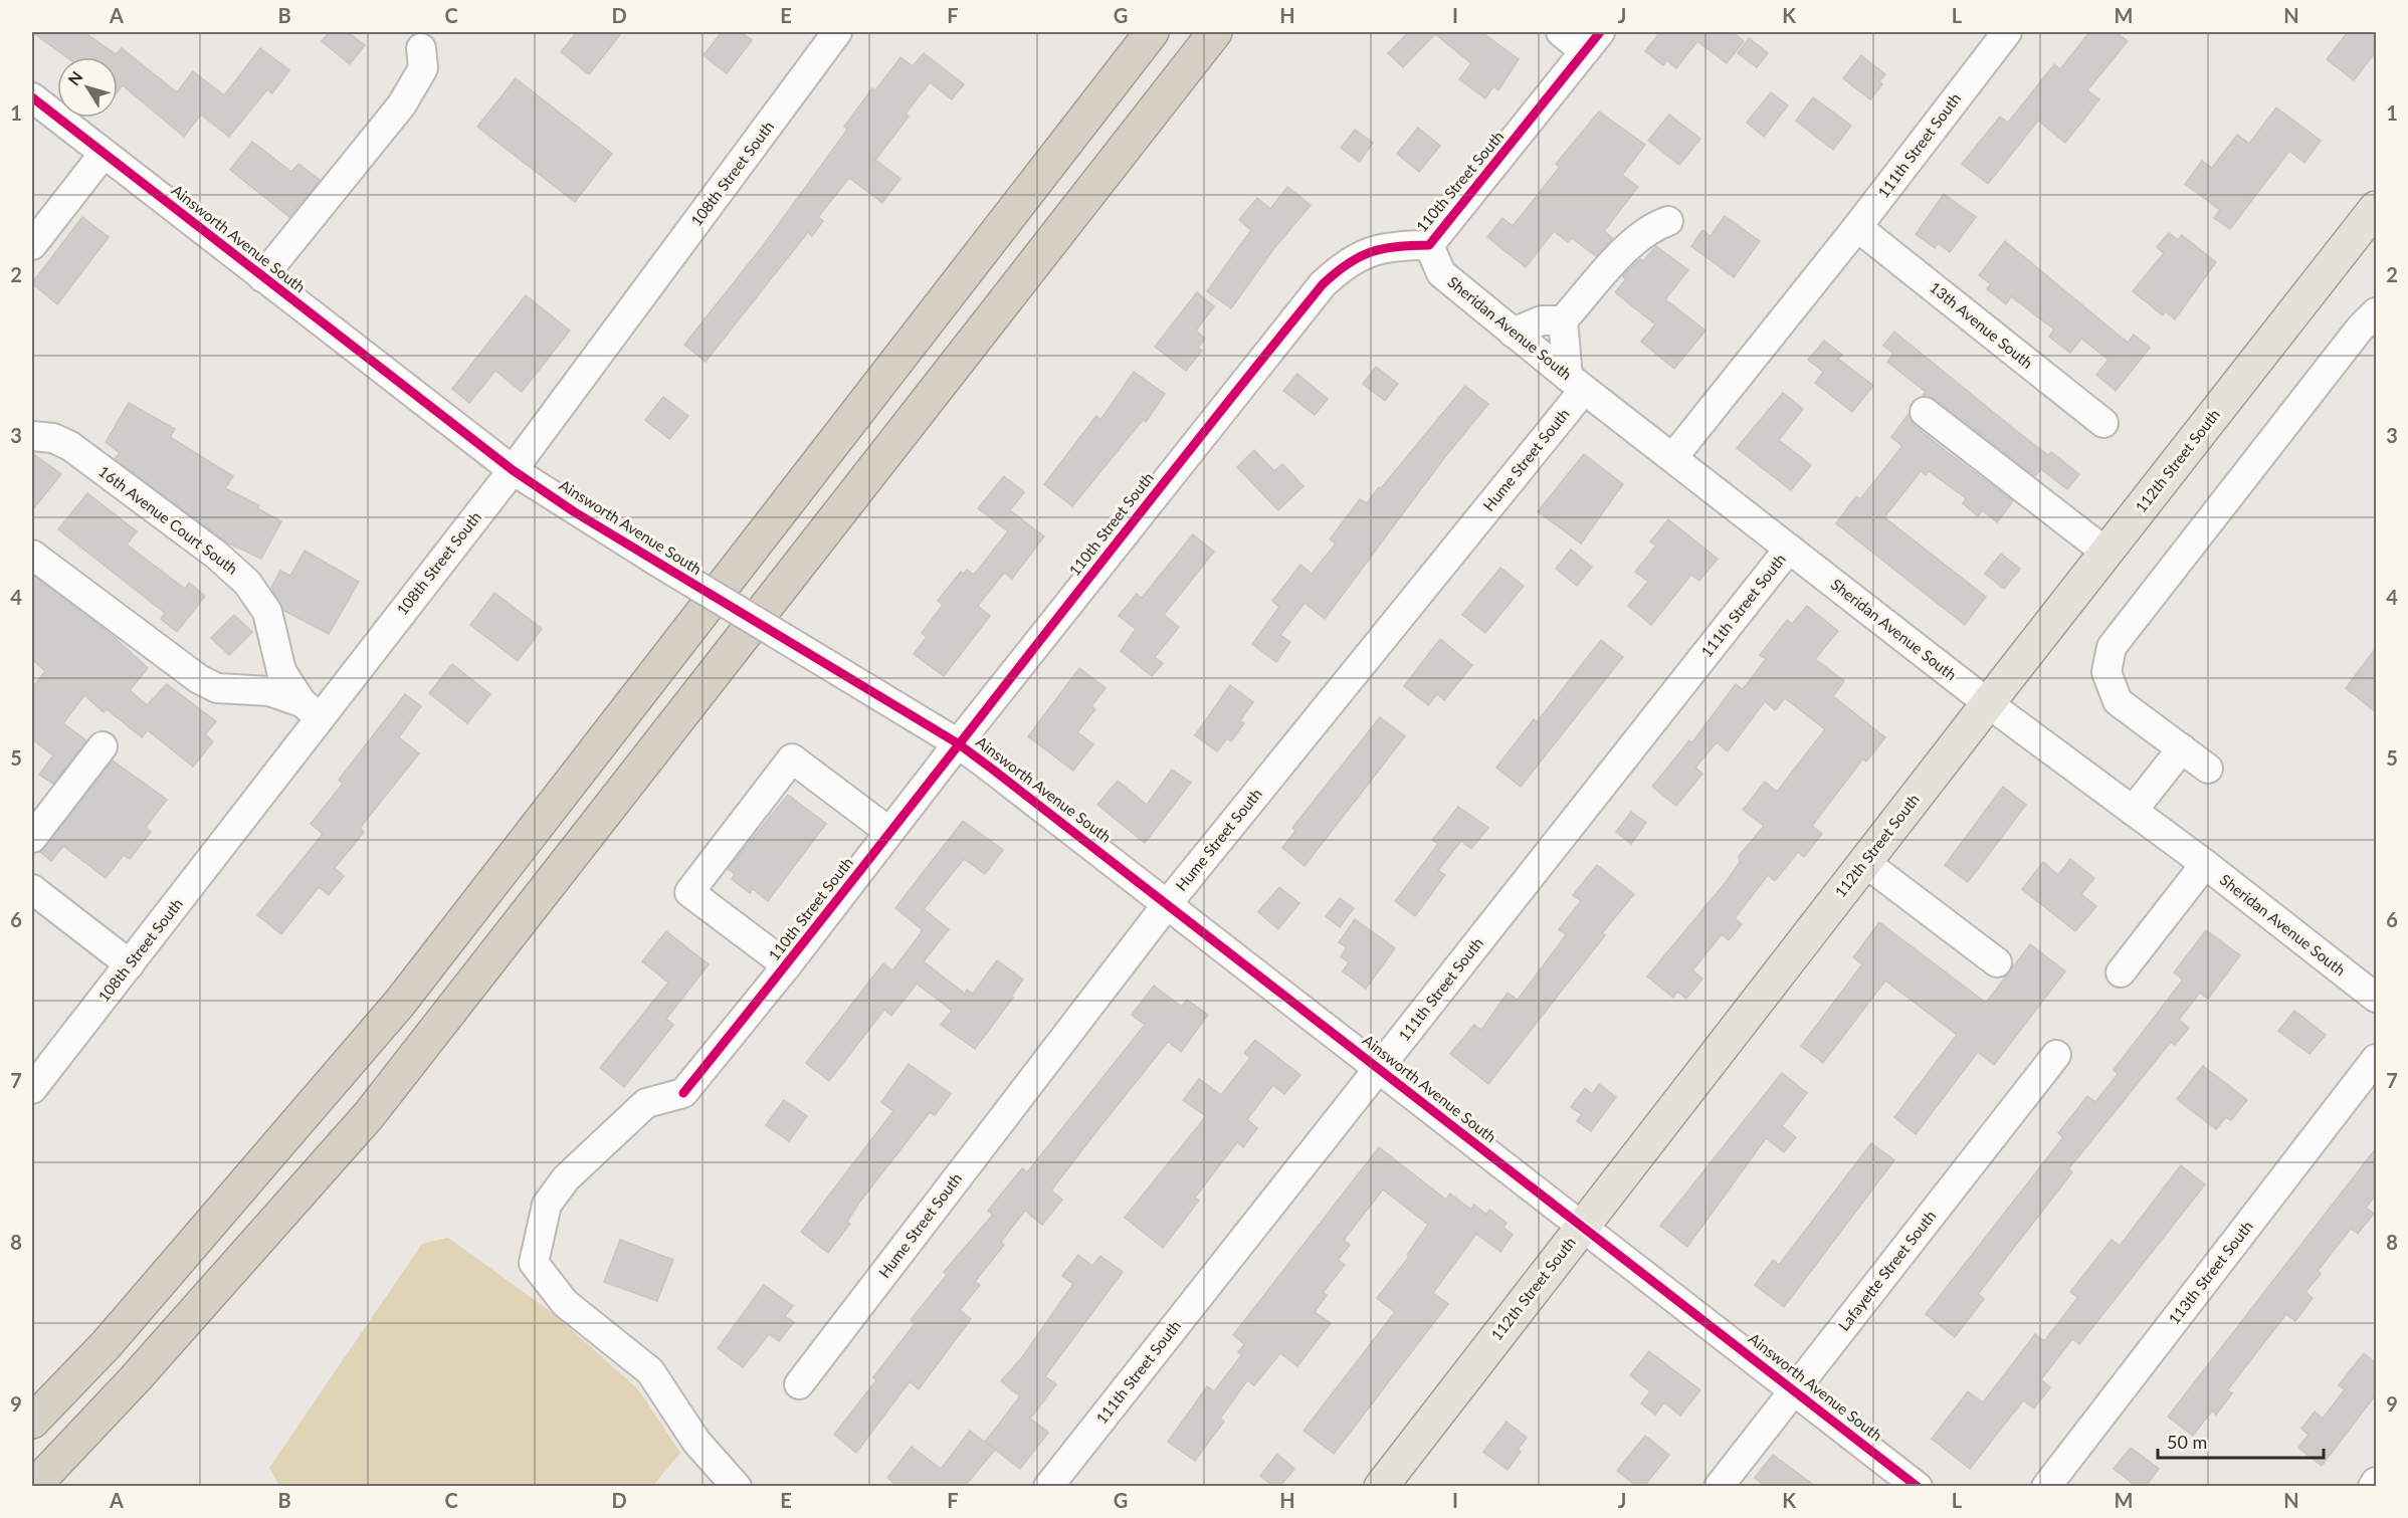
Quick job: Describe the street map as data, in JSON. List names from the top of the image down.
{
  "streets": {
    "main road": ["112th Street South"],
    "street": [
      "111th Street South",
      "108th Street South",
      "110th Street South",
      "Ainsworth Avenue South",
      "13th Avenue South",
      "Sheridan Avenue South",
      "Hume Street South",
      "16th Avenue Court South",
      "Lafayette Street South",
      "113th Street South"
    ]
  },
  "crossings": [
    ["111th Street South", "Ainsworth Avenue South"],
    ["111th Street South", "13th Avenue South"],
    ["111th Street South", "Sheridan Avenue South"],
    ["108th Street South", "Ainsworth Avenue South"],
    ["108th Street South", "16th Avenue Court South"],
    ["110th Street South", "Ainsworth Avenue South"],
    ["110th Street South", "Sheridan Avenue South"],
    ["Ainsworth Avenue South", "Hume Street South"],
    ["Ainsworth Avenue South", "112th Street South"],
    ["Ainsworth Avenue South", "Lafayette Street South"],
    ["Sheridan Avenue South", "Hume Street South"],
    ["Sheridan Avenue South", "112th Street South"]
  ],
  "scale_bar": "50 m",
  "north": "top left",
  "grid": {
    "columns": [
      "A",
      "B",
      "C",
      "D",
      "E",
      "F",
      "G",
      "H",
      "I",
      "J",
      "K",
      "L",
      "M",
      "N"
    ],
    "rows": [
      "1",
      "2",
      "3",
      "4",
      "5",
      "6",
      "7",
      "8",
      "9"
    ]
  }
}
